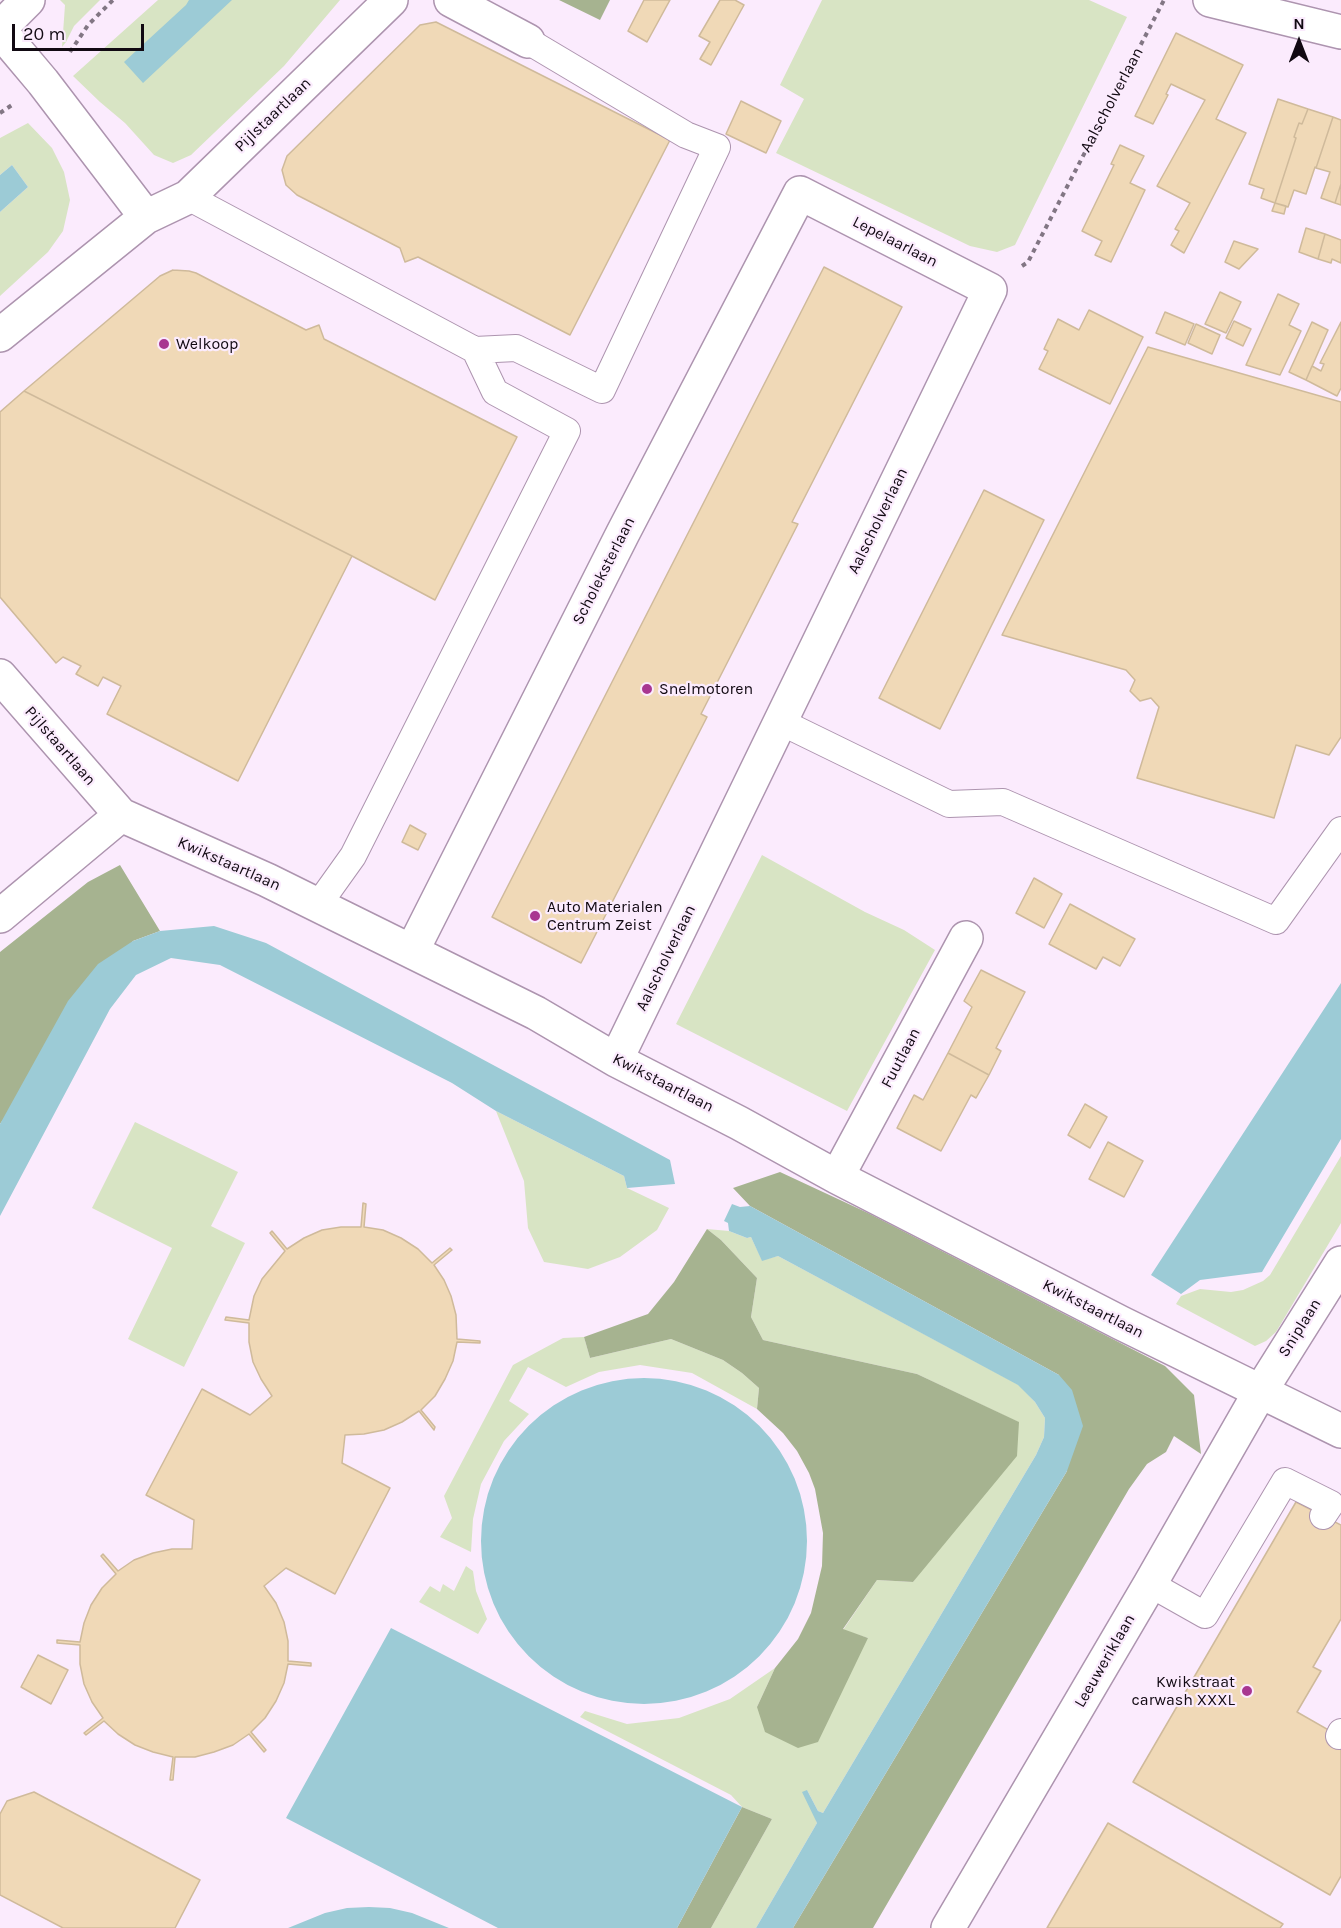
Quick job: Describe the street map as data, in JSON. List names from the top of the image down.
{
  "streets": {
    "street": [
      "Aalscholverlaan",
      "Pijlstaartlaan",
      "Lepelaarlaan",
      "Scholeksterlaan",
      "Kwikstaartlaan",
      "Fuutlaan",
      "Sniplaan",
      "Leeuweriklaan"
    ]
  },
  "crossings": [
    ["Aalscholverlaan", "Lepelaarlaan"],
    ["Aalscholverlaan", "Kwikstaartlaan"],
    ["Pijlstaartlaan", "Kwikstaartlaan"],
    ["Lepelaarlaan", "Scholeksterlaan"],
    ["Scholeksterlaan", "Kwikstaartlaan"],
    ["Kwikstaartlaan", "Fuutlaan"],
    ["Kwikstaartlaan", "Sniplaan"],
    ["Kwikstaartlaan", "Leeuweriklaan"],
    ["Sniplaan", "Leeuweriklaan"]
  ],
  "places": [
    "Welkoop",
    "Snelmotoren",
    "Auto Materialen Centrum Zeist",
    "Kwikstraat carwash XXXL"
  ],
  "scale_bar": "20 m",
  "north": "top"
}
